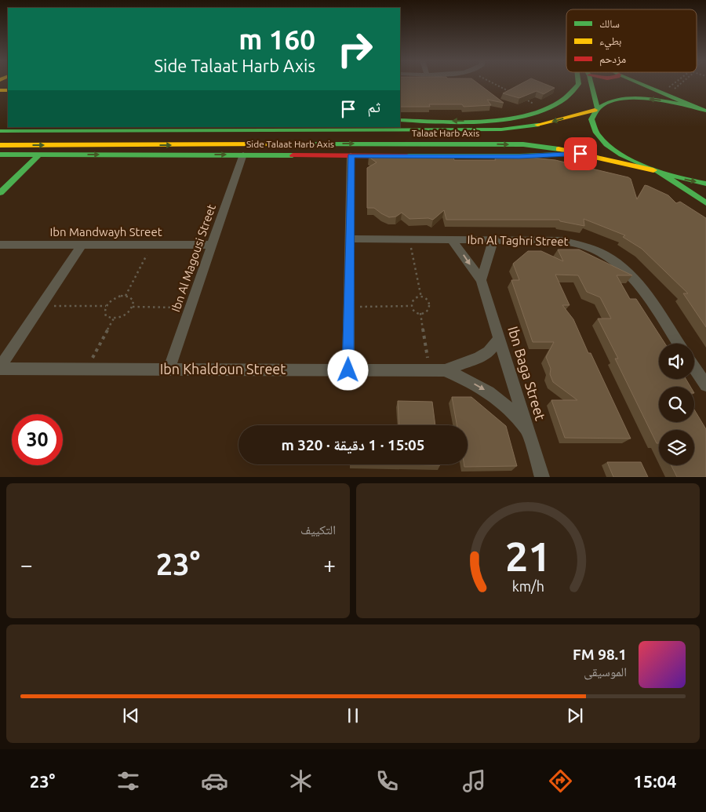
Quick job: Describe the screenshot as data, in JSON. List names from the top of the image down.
{
  "streets": {
    "main road": ["Talaat Harb Axis", "Side Talaat Harb Axis"],
    "street": [
      "Ibn Mandwayh Street",
      "Ibn Al Taghri Street",
      "Ibn Al Magousi Street",
      "Ibn Khaldoun Street",
      "Ibn Baga Street"
    ]
  },
  "crossings": [
    ["Talaat Harb Axis", "Side Talaat Harb Axis"],
    ["Side Talaat Harb Axis", "Ibn Al Magousi Street"],
    ["Ibn Mandwayh Street", "Ibn Al Magousi Street"],
    ["Ibn Al Taghri Street", "Ibn Baga Street"],
    ["Ibn Al Magousi Street", "Ibn Khaldoun Street"],
    ["Ibn Khaldoun Street", "Ibn Baga Street"]
  ],
  "legend": ["سالك", "بطيء", "مزدحم"],
  "page": {
    "turn": ["160 m", "Side Talaat Harb Axis"],
    "then": "ثم",
    "limit": "30",
    "trip": "15:05 · 1 دقيقة · 320 m",
    "tile": "التكييف",
    "heat": ["−", "23°", "+"],
    "song": ["98.1 FM", "الموسيقى"],
    "tabs": ["15:04", "23°"],
    "gauge": ["21", "km/h"]
  }
}
